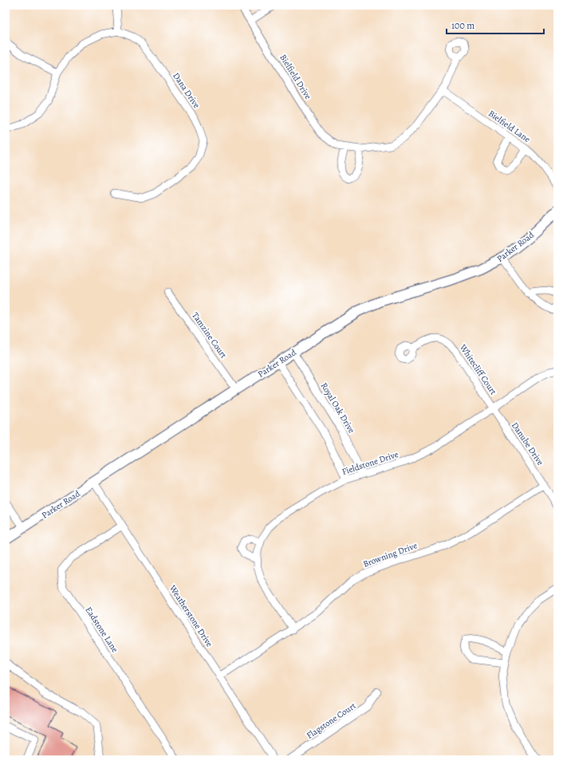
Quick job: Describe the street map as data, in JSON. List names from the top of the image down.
{
  "streets": {
    "main road": ["Parker Road"],
    "street": [
      "Bielfield Drive",
      "Dana Drive",
      "Bielfield Lane",
      "Tamzine Court",
      "Whitecliff Court",
      "Royal Oak Drive",
      "Danube Drive",
      "Fieldstone Drive",
      "Browning Drive",
      "Weatherstone Drive",
      "Eadstone Lane",
      "Flagstone Court"
    ]
  },
  "crossings": [
    ["Bielfield Drive", "Bielfield Lane"],
    ["Parker Road", "Tamzine Court"],
    ["Parker Road", "Royal Oak Drive"],
    ["Parker Road", "Weatherstone Drive"],
    ["Whitecliff Court", "Danube Drive"],
    ["Whitecliff Court", "Fieldstone Drive"],
    ["Royal Oak Drive", "Fieldstone Drive"],
    ["Danube Drive", "Fieldstone Drive"],
    ["Danube Drive", "Browning Drive"],
    ["Fieldstone Drive", "Browning Drive"],
    ["Browning Drive", "Weatherstone Drive"],
    ["Weatherstone Drive", "Eadstone Lane"]
  ],
  "scale_bar": "100 m"
}
